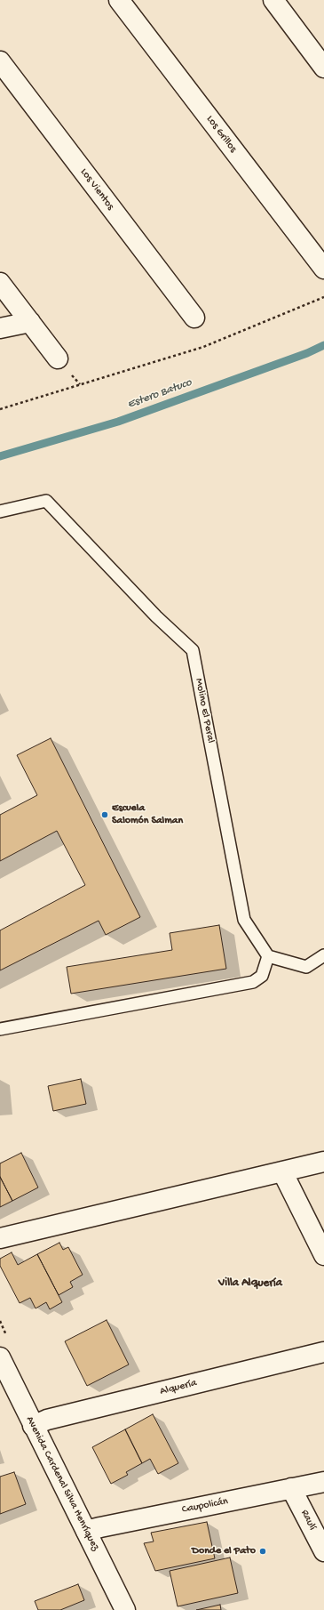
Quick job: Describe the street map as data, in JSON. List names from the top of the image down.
{
  "streets": {
    "street": [
      "Los Grillos",
      "Los Vientos",
      "Alquería",
      "Avenida Cardenal Silva Henríquez",
      "Caupolicán",
      "Raulí"
    ],
    "lane": ["Molino El Peral"]
  },
  "crossings": [
    ["Alquería", "Avenida Cardenal Silva Henríquez"],
    ["Avenida Cardenal Silva Henríquez", "Caupolicán"],
    ["Caupolicán", "Raulí"]
  ],
  "districts": ["Villa Alquería"],
  "water": ["Estero Batuco"],
  "places": ["Escuela Salomón Salman", "Donde el Pato"]
}
